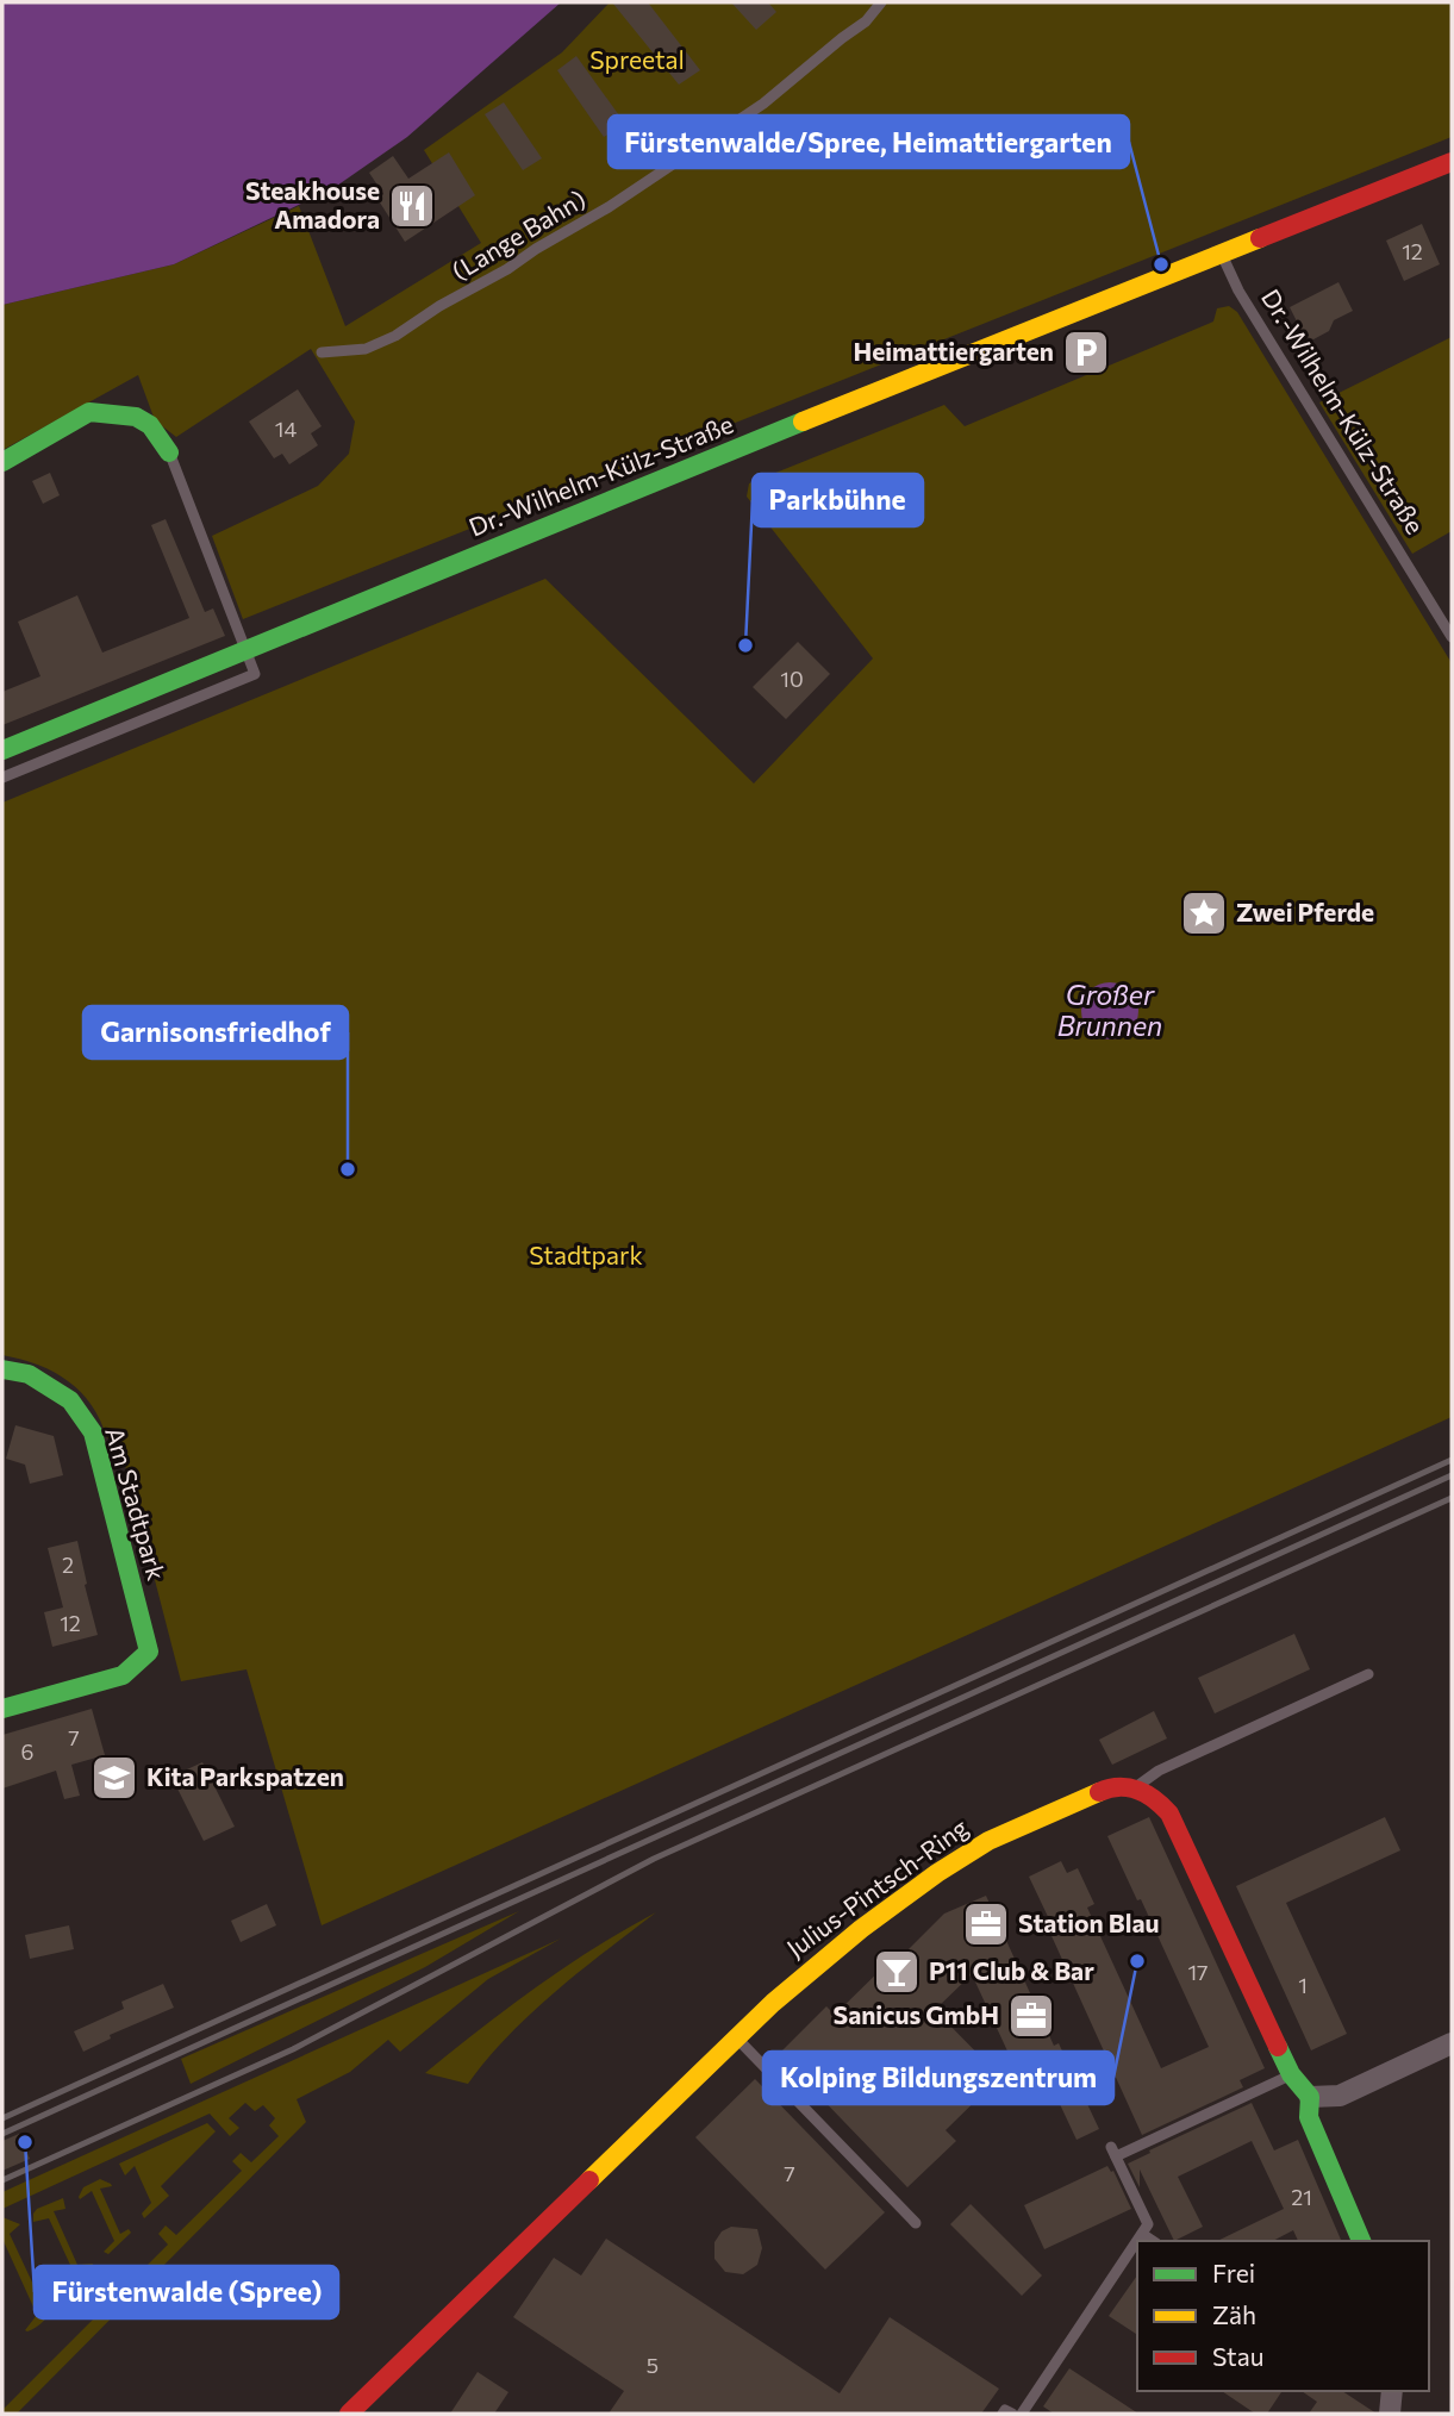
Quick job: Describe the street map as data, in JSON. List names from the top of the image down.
{
  "streets": {
    "street": ["Dr.-Wilhelm-Külz-Straße", "Am Stadtpark", "Julius-Pintsch-Ring"],
    "lane": ["(Lange Bahn)"]
  },
  "water": ["Großer Brunnen"],
  "parks": ["Spreetal", "Stadtpark"],
  "places": {
    "restaurant": ["Steakhouse Amadora"],
    "other": [
      "Fürstenwalde/Spree, Heimattiergarten",
      "Parkbühne",
      "Garnisonsfriedhof",
      "Kolping Bildungszentrum",
      "Fürstenwalde (Spree)"
    ],
    "parking": ["Heimattiergarten"],
    "place": ["Zwei Pferde"],
    "school or university": ["Kita Parkspatzen"],
    "office": ["Station Blau", "Sanicus GmbH"],
    "bar": ["P11 Club & Bar"]
  },
  "house_numbers": [
    "12",
    "14",
    "10",
    "2",
    "12",
    "7",
    "6",
    "17",
    "1",
    "7",
    "21",
    "5"
  ],
  "legend": ["Frei", "Zäh", "Stau"]
}
